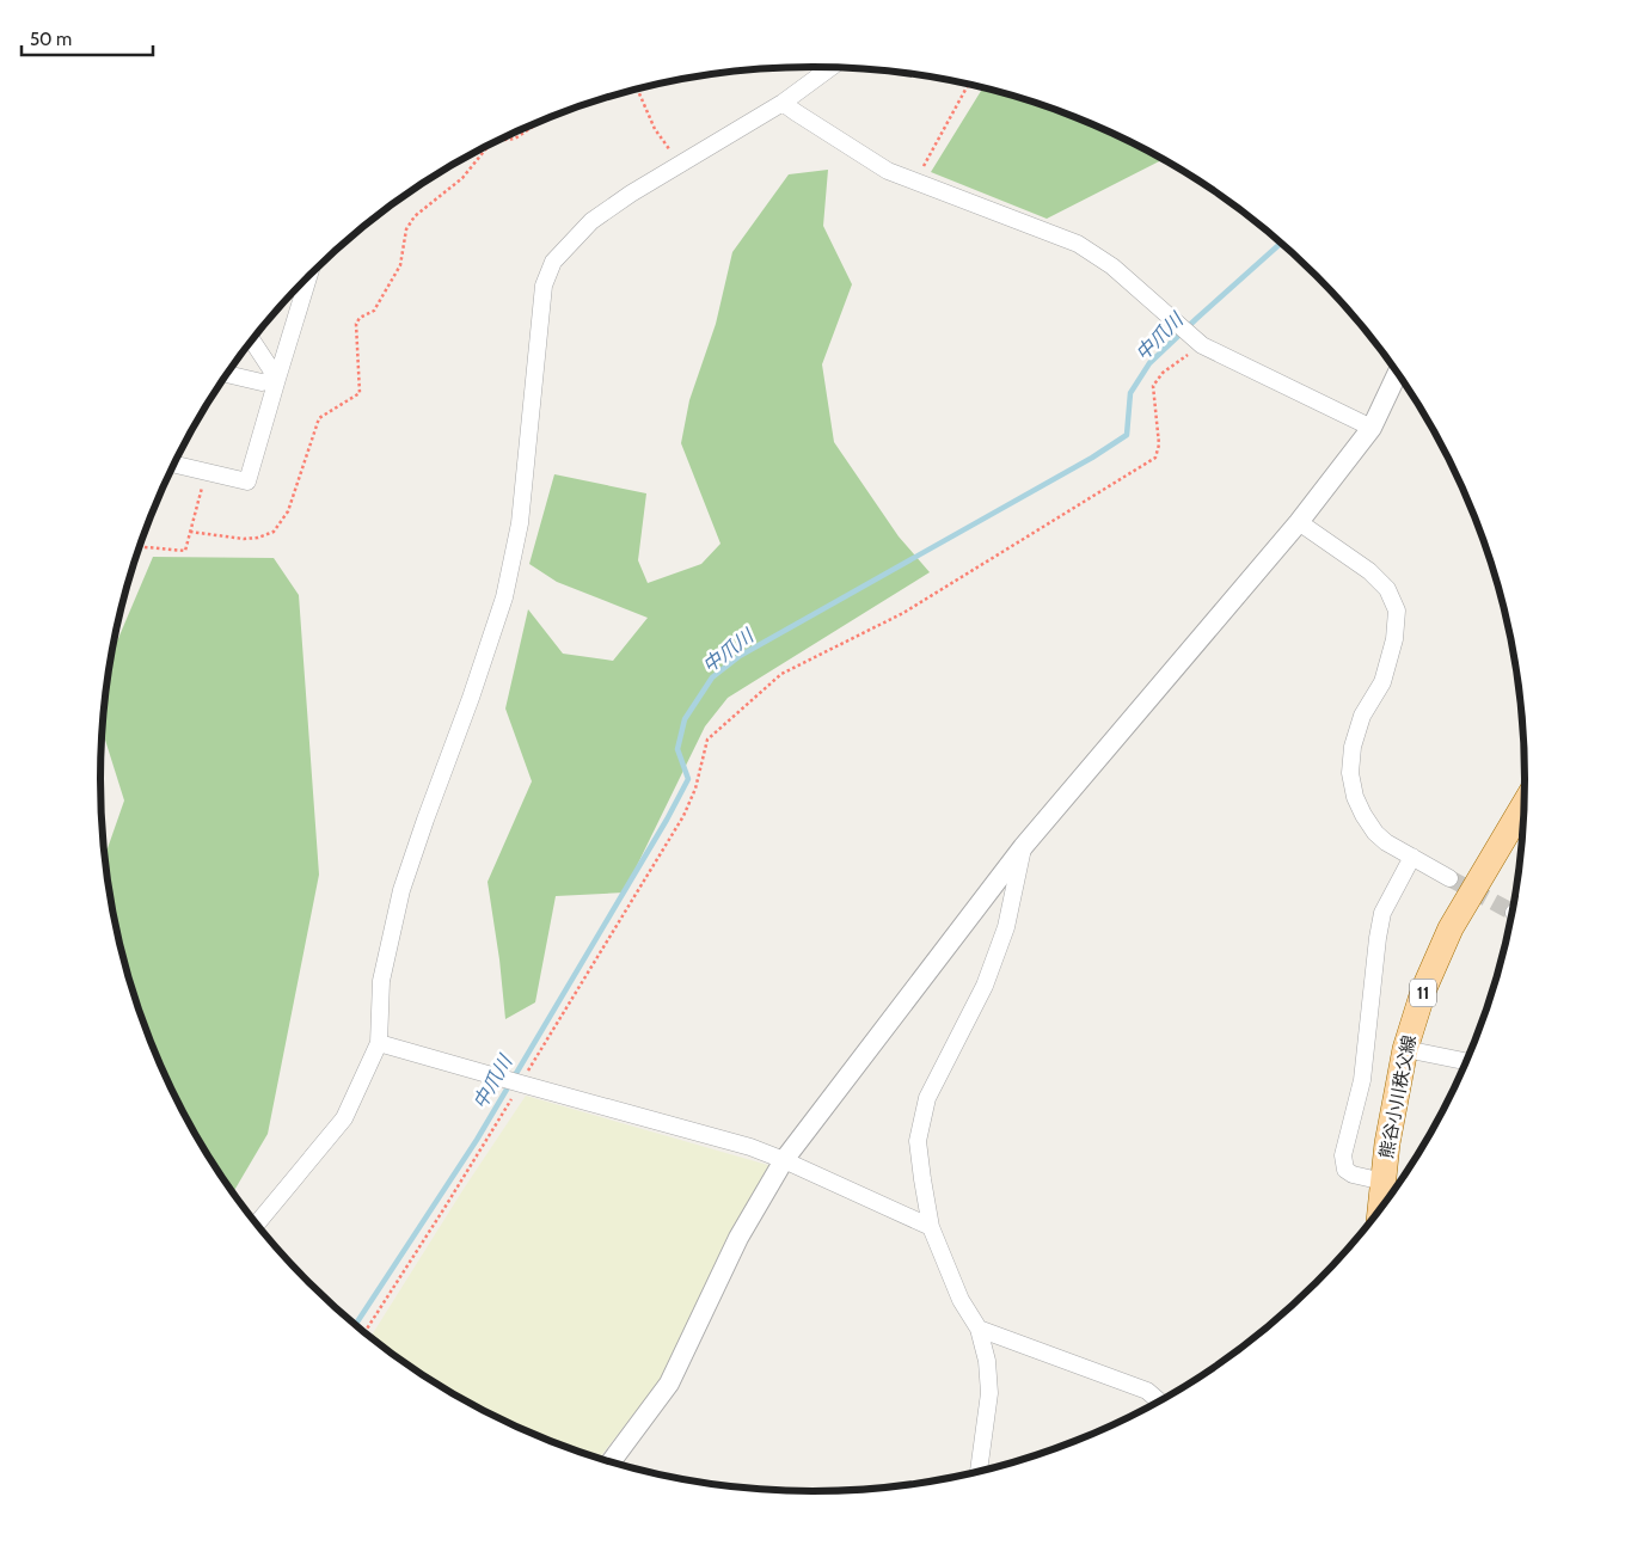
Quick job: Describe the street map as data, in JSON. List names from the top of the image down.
{
  "streets": {
    "main road": ["11", "熊谷小川秩父線"]
  },
  "water": ["中爪川"],
  "scale_bar": "50 m"
}
